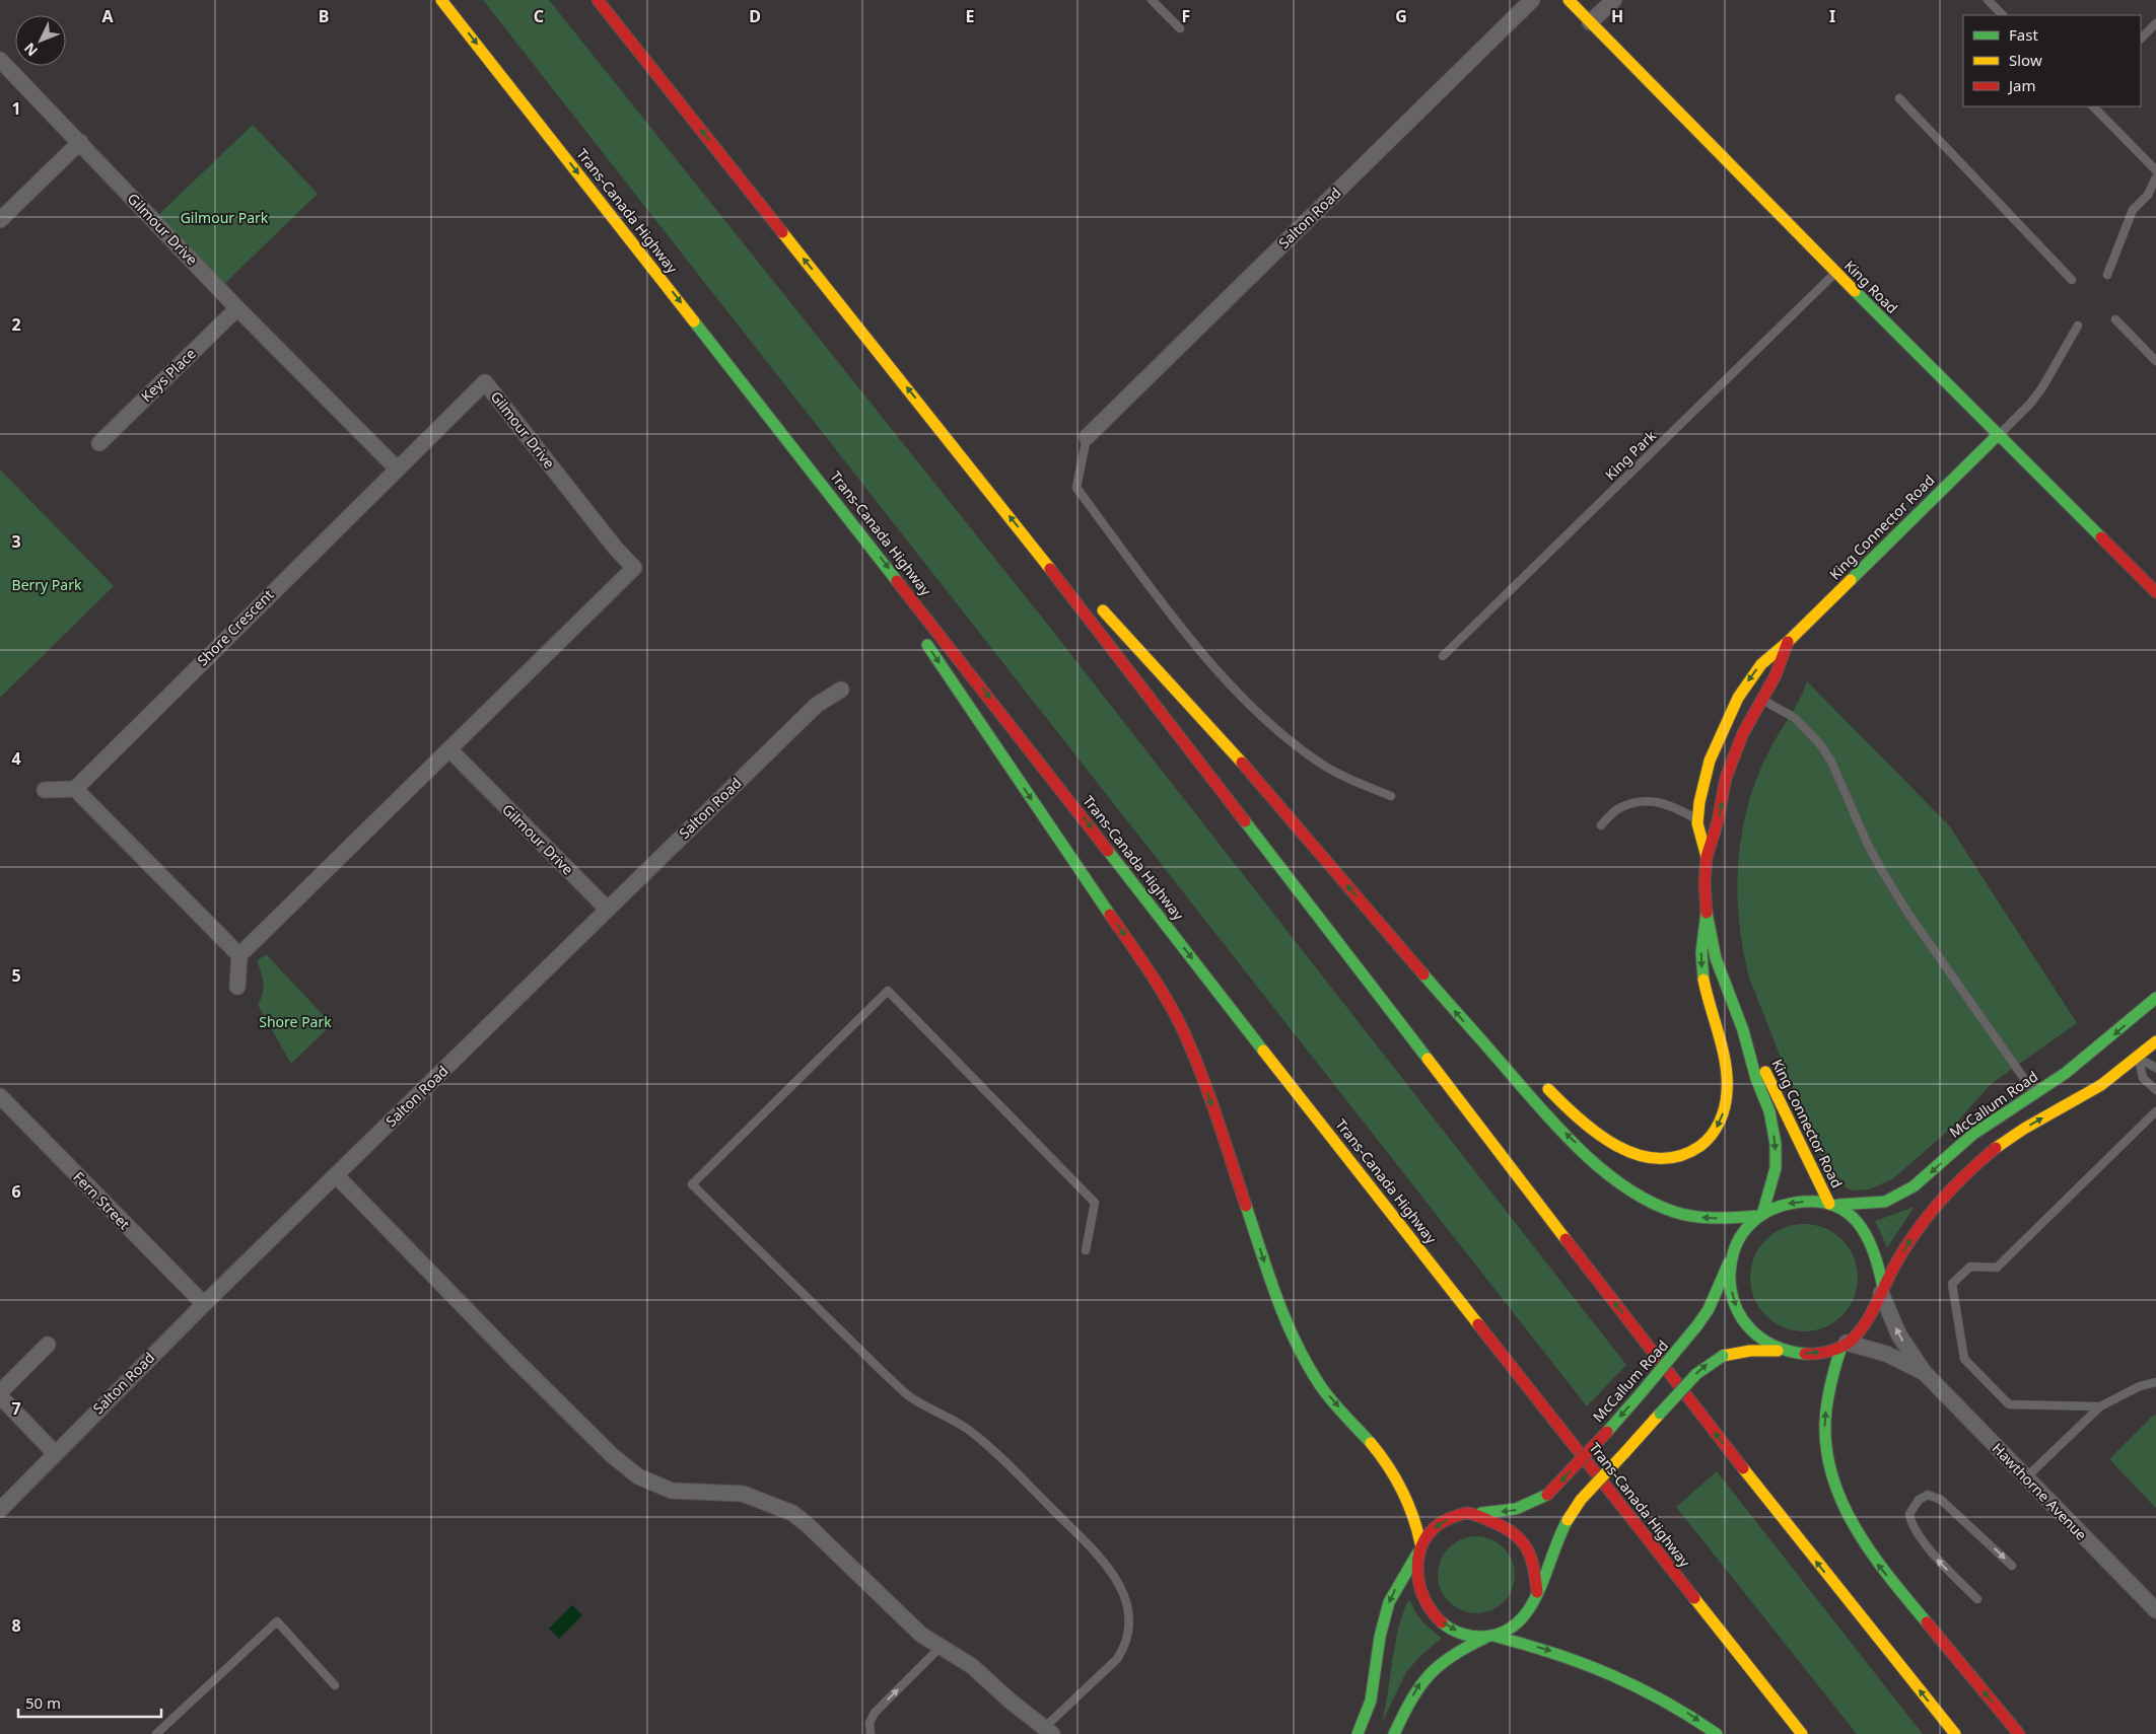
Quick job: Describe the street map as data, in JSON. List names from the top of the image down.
{
  "streets": {
    "main road": [
      "Trans-Canada Highway",
      "King Road",
      "King Connector Road",
      "McCallum Road"
    ],
    "street": [
      "Salton Road",
      "Gilmour Drive",
      "Keys Place",
      "Shore Crescent",
      "Fern Street",
      "Hawthorne Avenue"
    ],
    "lane": ["King Park"]
  },
  "crossings": [
    ["Salton Road", "Gilmour Drive"],
    ["Salton Road", "Fern Street"],
    ["Gilmour Drive", "Keys Place"],
    ["Gilmour Drive", "Shore Crescent"],
    ["King Road", "King Park"],
    ["King Road", "King Connector Road"],
    ["King Connector Road", "McCallum Road"],
    ["King Connector Road", "Hawthorne Avenue"],
    ["McCallum Road", "Hawthorne Avenue"]
  ],
  "parks": ["Gilmour Park", "Berry Park", "Shore Park"],
  "legend": ["Fast", "Slow", "Jam"],
  "scale_bar": "50 m",
  "north": "bottom left",
  "grid": {
    "columns": [
      "A",
      "B",
      "C",
      "D",
      "E",
      "F",
      "G",
      "H",
      "I"
    ],
    "rows": [
      "1",
      "2",
      "3",
      "4",
      "5",
      "6",
      "7",
      "8"
    ]
  }
}
